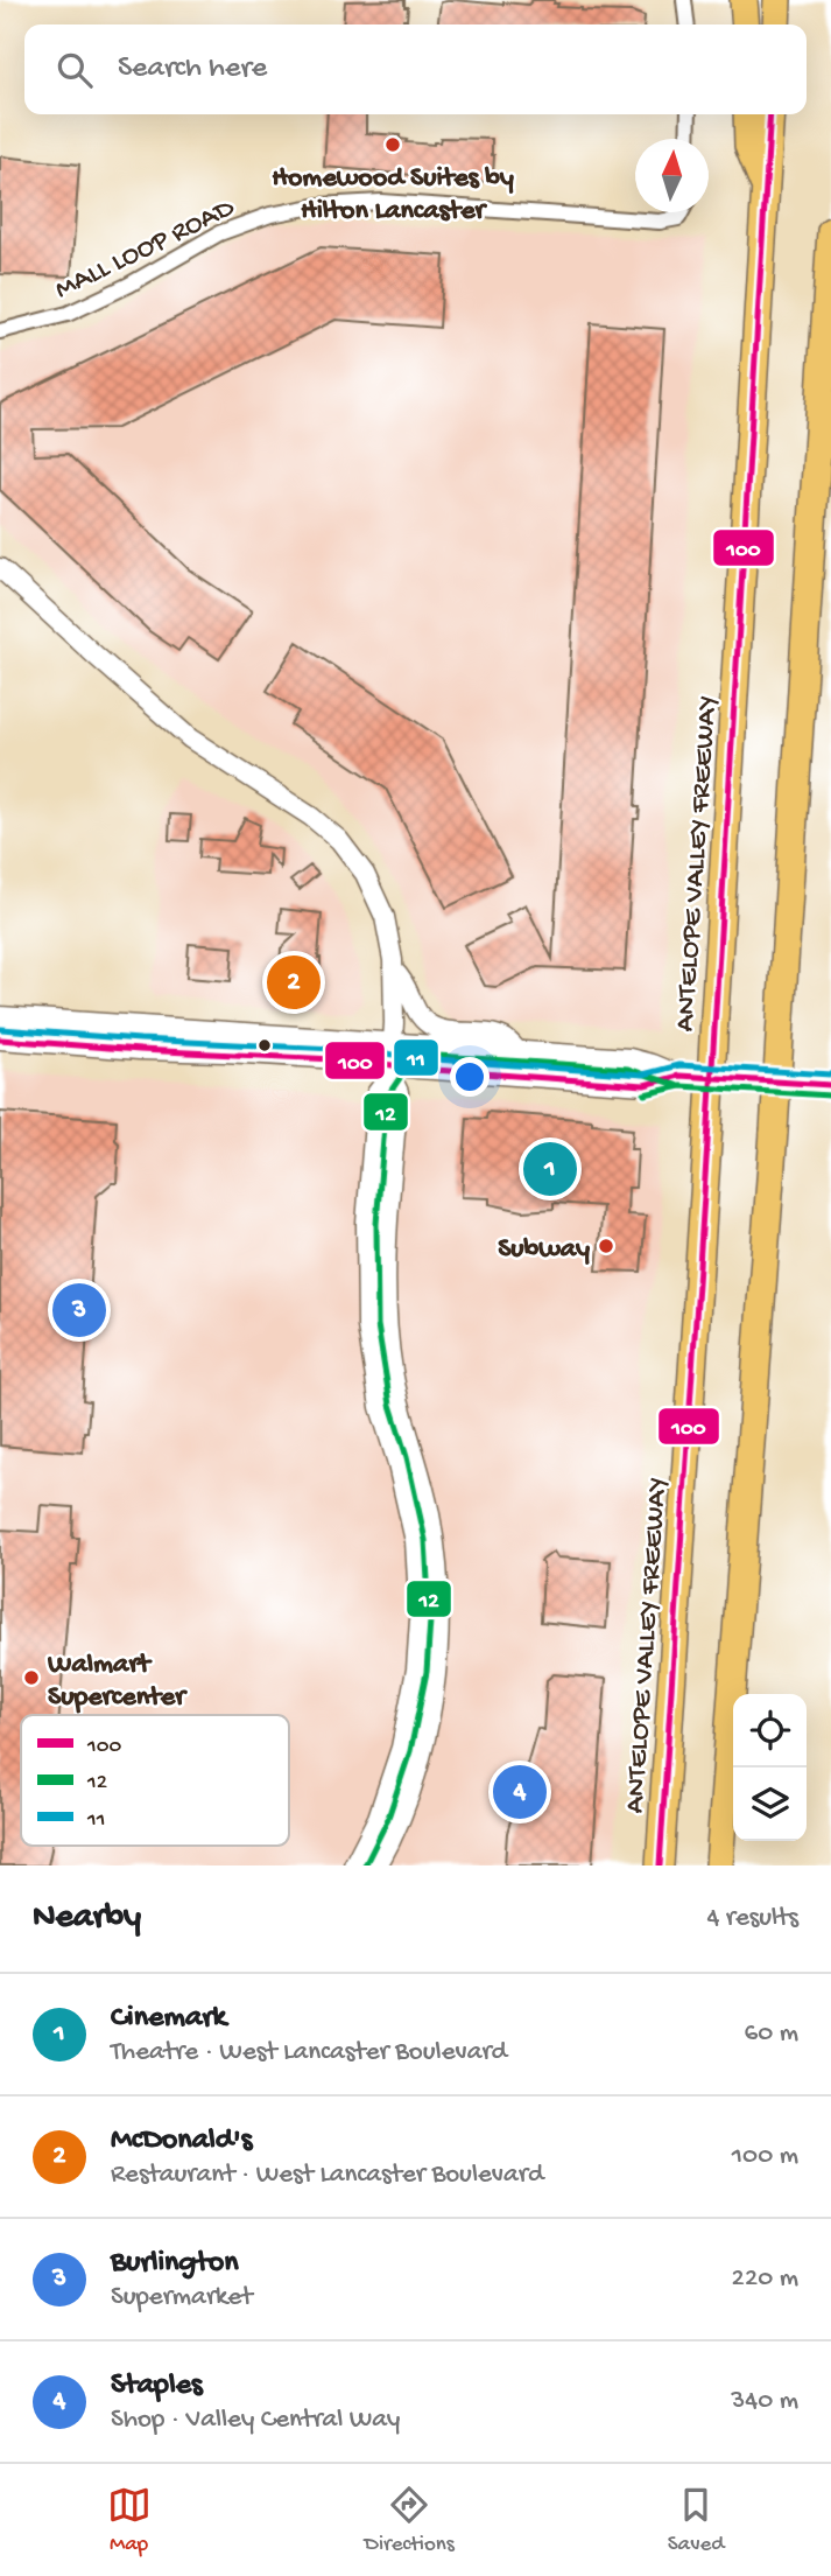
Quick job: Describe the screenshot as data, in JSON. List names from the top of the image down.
{
  "streets": {
    "highway": ["ANTELOPE VALLEY FREEWAY"],
    "street": ["MALL LOOP ROAD"]
  },
  "places": ["Homewood Suites by Hilton Lancaster", "Subway", "Walmart Supercenter"],
  "lines": ["transit line 100", "transit line 11", "transit line 12"],
  "legend": ["100", "12", "11"],
  "north": "top",
  "page": {
    "search": "Search here",
    "pins": [
      "2",
      "1",
      "3",
      "4"
    ],
    "heading": ["Nearby", "4 results"],
    "list": [
      {
        "mark": "1",
        "name": "Cinemark",
        "note": "Theatre · West Lancaster Boulevard",
        "value": "60 m"
      },
      {
        "mark": "2",
        "name": "McDonald's",
        "note": "Restaurant · West Lancaster Boulevard",
        "value": "100 m"
      },
      {
        "mark": "3",
        "name": "Burlington",
        "note": "Supermarket",
        "value": "220 m"
      },
      {
        "mark": "4",
        "name": "Staples",
        "note": "Shop · Valley Central Way",
        "value": "340 m"
      }
    ],
    "nav": ["Map", "Directions", "Saved"]
  }
}
